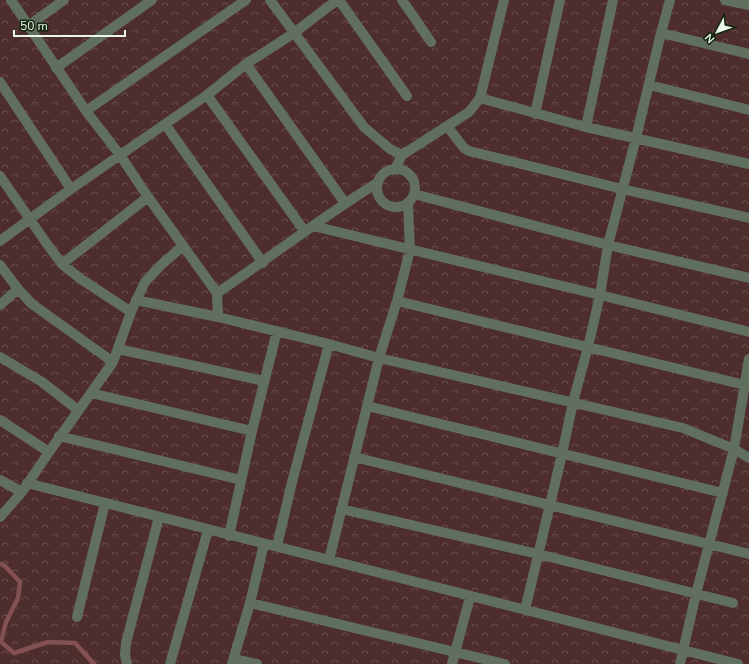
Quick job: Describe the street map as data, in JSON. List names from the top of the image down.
{
  "scale_bar": "50 m",
  "north": "bottom left"
}
